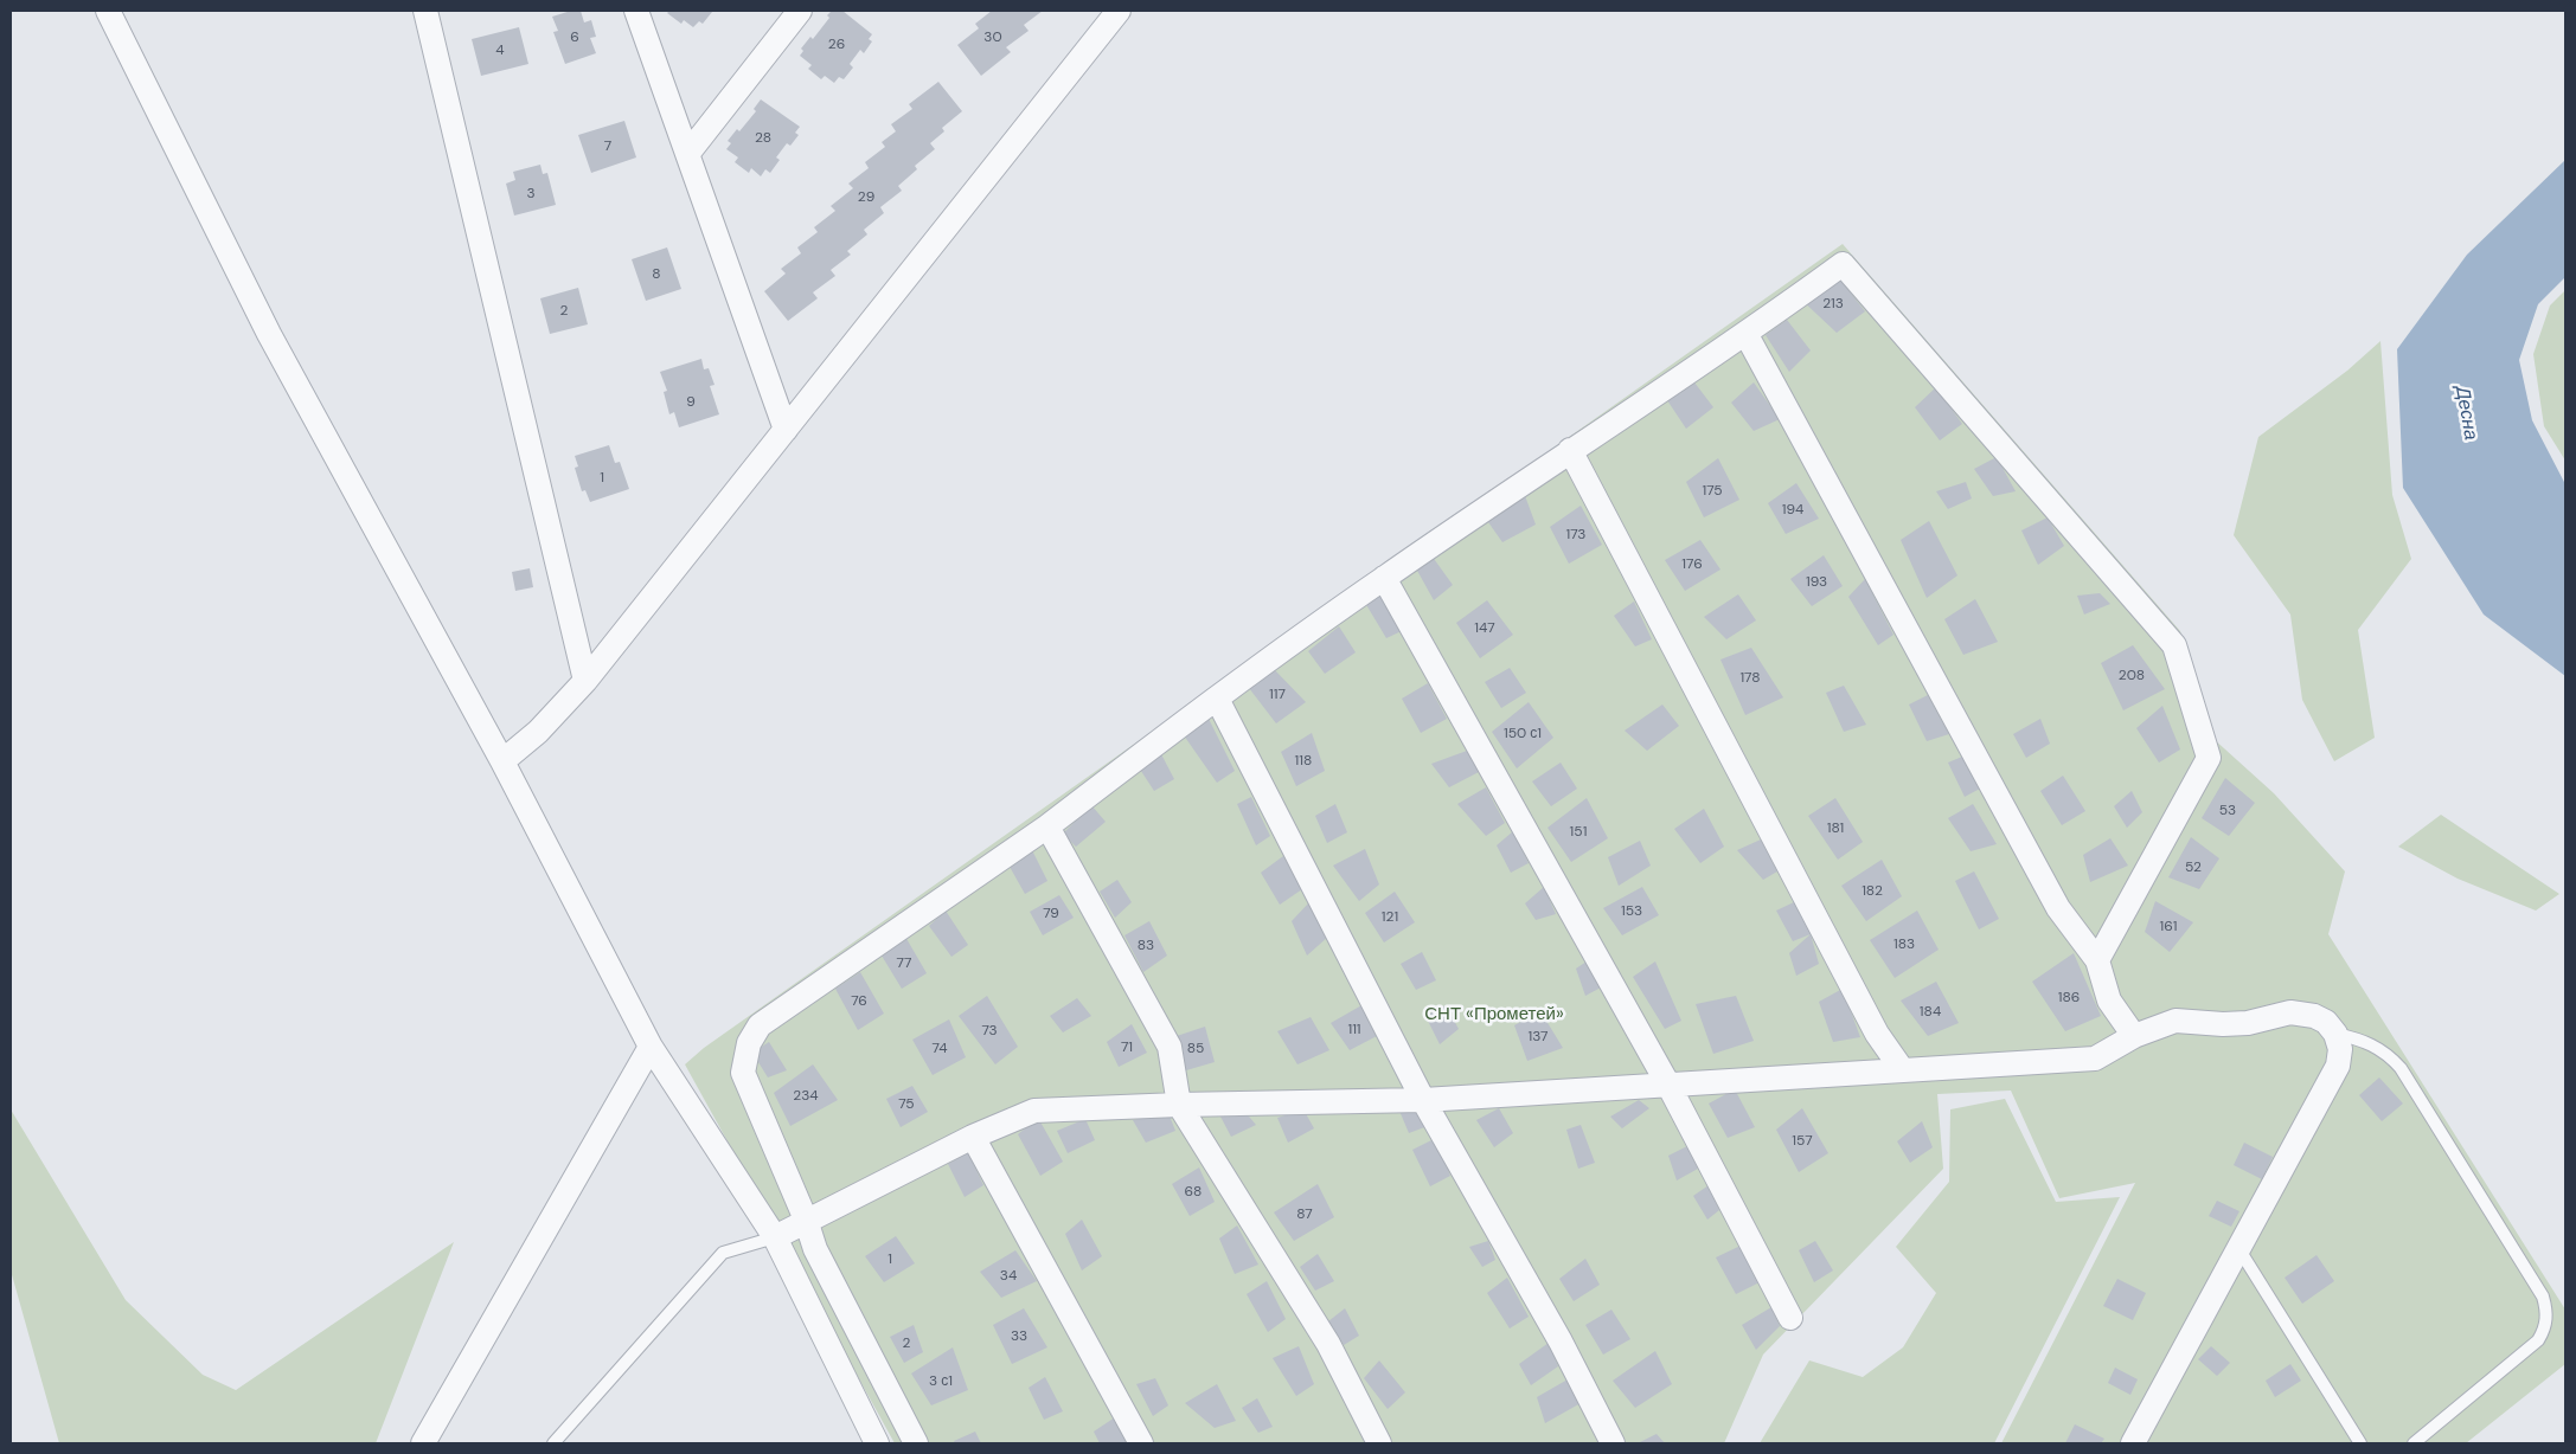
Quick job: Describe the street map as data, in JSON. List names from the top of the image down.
{
  "water": ["Десна"],
  "parks": ["СНТ «Прометей»"],
  "house_numbers": [
    "6",
    "30",
    "26",
    "4",
    "28",
    "7",
    "3",
    "29",
    "8",
    "213",
    "2",
    "9",
    "1",
    "175",
    "194",
    "173",
    "176",
    "193",
    "147",
    "208",
    "178",
    "117",
    "150 с1",
    "118",
    "53",
    "181",
    "151",
    "52",
    "182",
    "153",
    "79",
    "121",
    "161",
    "183",
    "83",
    "77",
    "186",
    "76",
    "184",
    "111",
    "73",
    "137",
    "71",
    "74",
    "85",
    "234",
    "75",
    "157",
    "68",
    "87",
    "1",
    "34",
    "33",
    "2",
    "3 с1"
  ]
}
